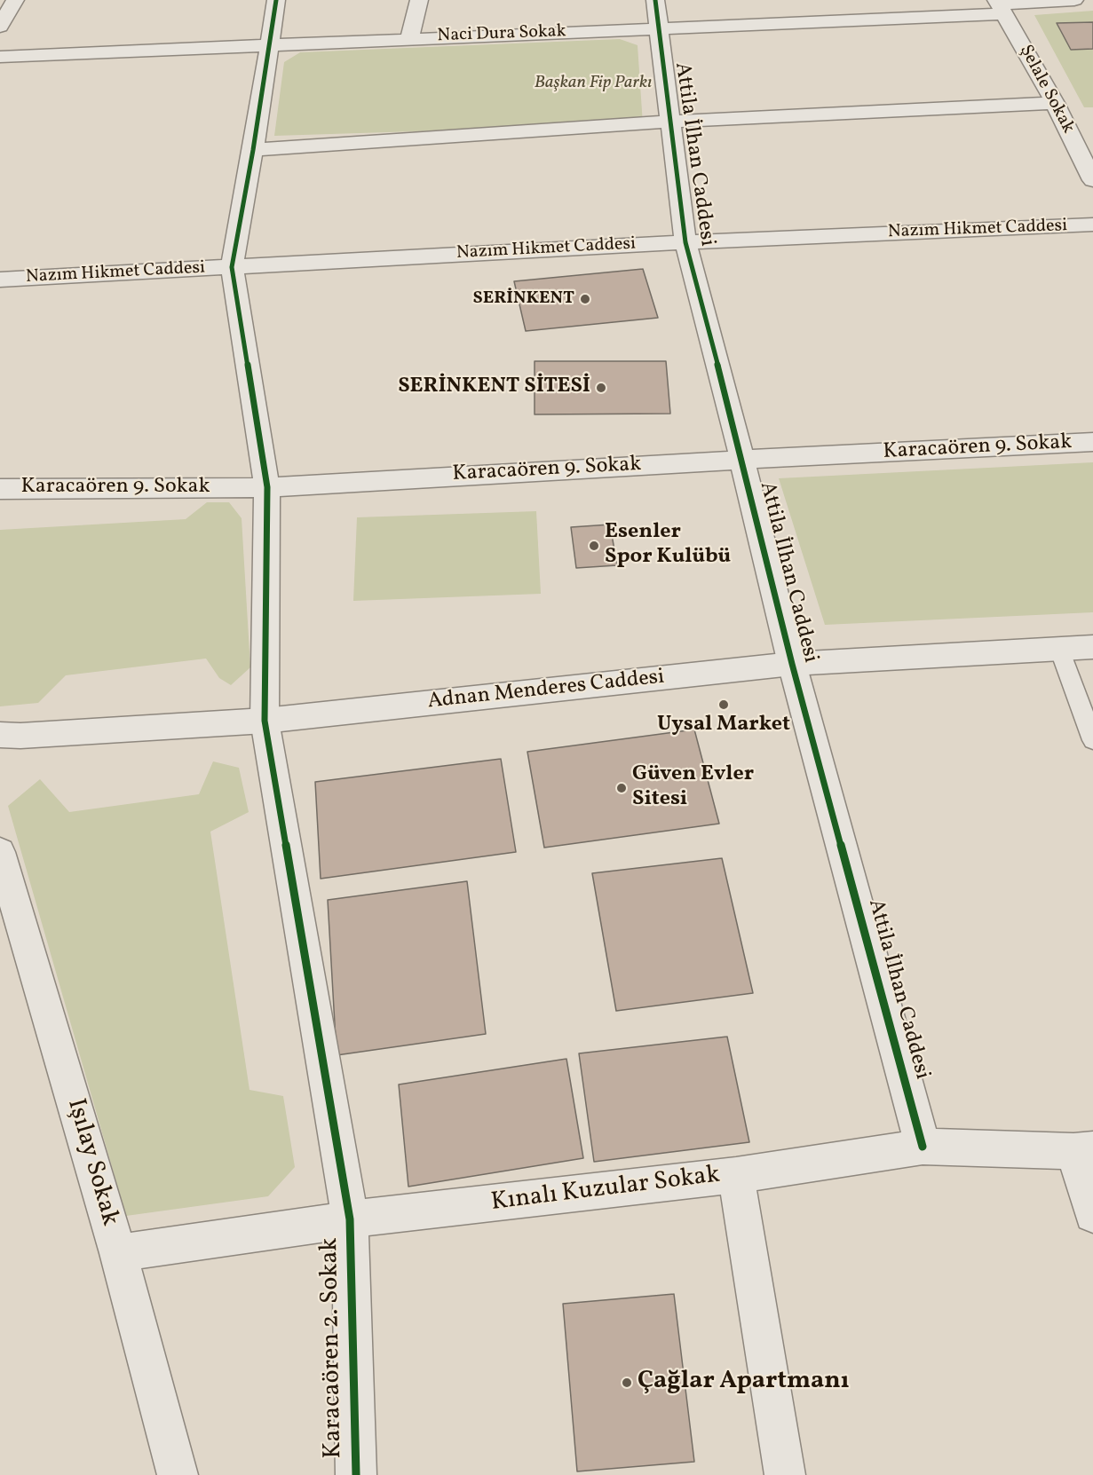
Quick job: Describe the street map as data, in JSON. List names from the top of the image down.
{
  "streets": {
    "street": [
      "Naci Dura Sokak",
      "Şelale Sokak",
      "Attila İlhan Caddesi",
      "Nazım Hikmet Caddesi",
      "Karacaören 9. Sokak",
      "Adnan Menderes Caddesi",
      "Işılay Sokak",
      "Kınalı Kuzular Sokak",
      "Karacaören 2. Sokak"
    ]
  },
  "crossings": [
    ["Naci Dura Sokak", "Şelale Sokak"],
    ["Naci Dura Sokak", "Attila İlhan Caddesi"],
    ["Naci Dura Sokak", "Karacaören 2. Sokak"],
    ["Attila İlhan Caddesi", "Nazım Hikmet Caddesi"],
    ["Attila İlhan Caddesi", "Karacaören 9. Sokak"],
    ["Attila İlhan Caddesi", "Adnan Menderes Caddesi"],
    ["Attila İlhan Caddesi", "Kınalı Kuzular Sokak"],
    ["Nazım Hikmet Caddesi", "Karacaören 2. Sokak"],
    ["Karacaören 9. Sokak", "Karacaören 2. Sokak"],
    ["Adnan Menderes Caddesi", "Karacaören 2. Sokak"],
    ["Işılay Sokak", "Kınalı Kuzular Sokak"],
    ["Kınalı Kuzular Sokak", "Karacaören 2. Sokak"]
  ],
  "parks": ["Başkan Fip Parkı"],
  "places": [
    "SERİNKENT",
    "SERİNKENT SİTESİ",
    "Esenler Spor Kulübü",
    "Uysal Market",
    "Güven Evler Sitesi",
    "Çağlar Apartmanı"
  ]
}
